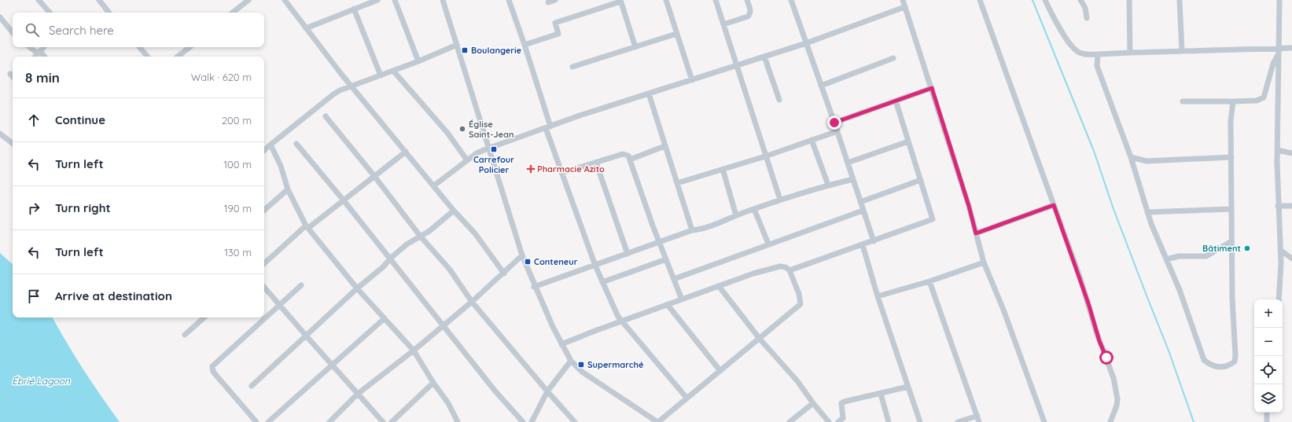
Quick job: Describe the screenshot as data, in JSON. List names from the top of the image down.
{
  "water": ["Ébrié Lagoon"],
  "places": {
    "transit": [
      "Boulangerie",
      "Carrefour Policier",
      "Conteneur",
      "Supermarché"
    ],
    "other": ["Église Saint-Jean", "Bâtiment"],
    "health": ["Pharmacie Azito"]
  },
  "page": {
    "search": "Search here",
    "heading": ["8 min", "Walk · 620 m"],
    "list": [
      ["Continue", "200 m"],
      ["Turn left", "100 m"],
      ["Turn right", "190 m"],
      ["Turn left", "130 m"],
      "Arrive at destination"
    ],
    "map_buttons": ["+", "−"]
  }
}
